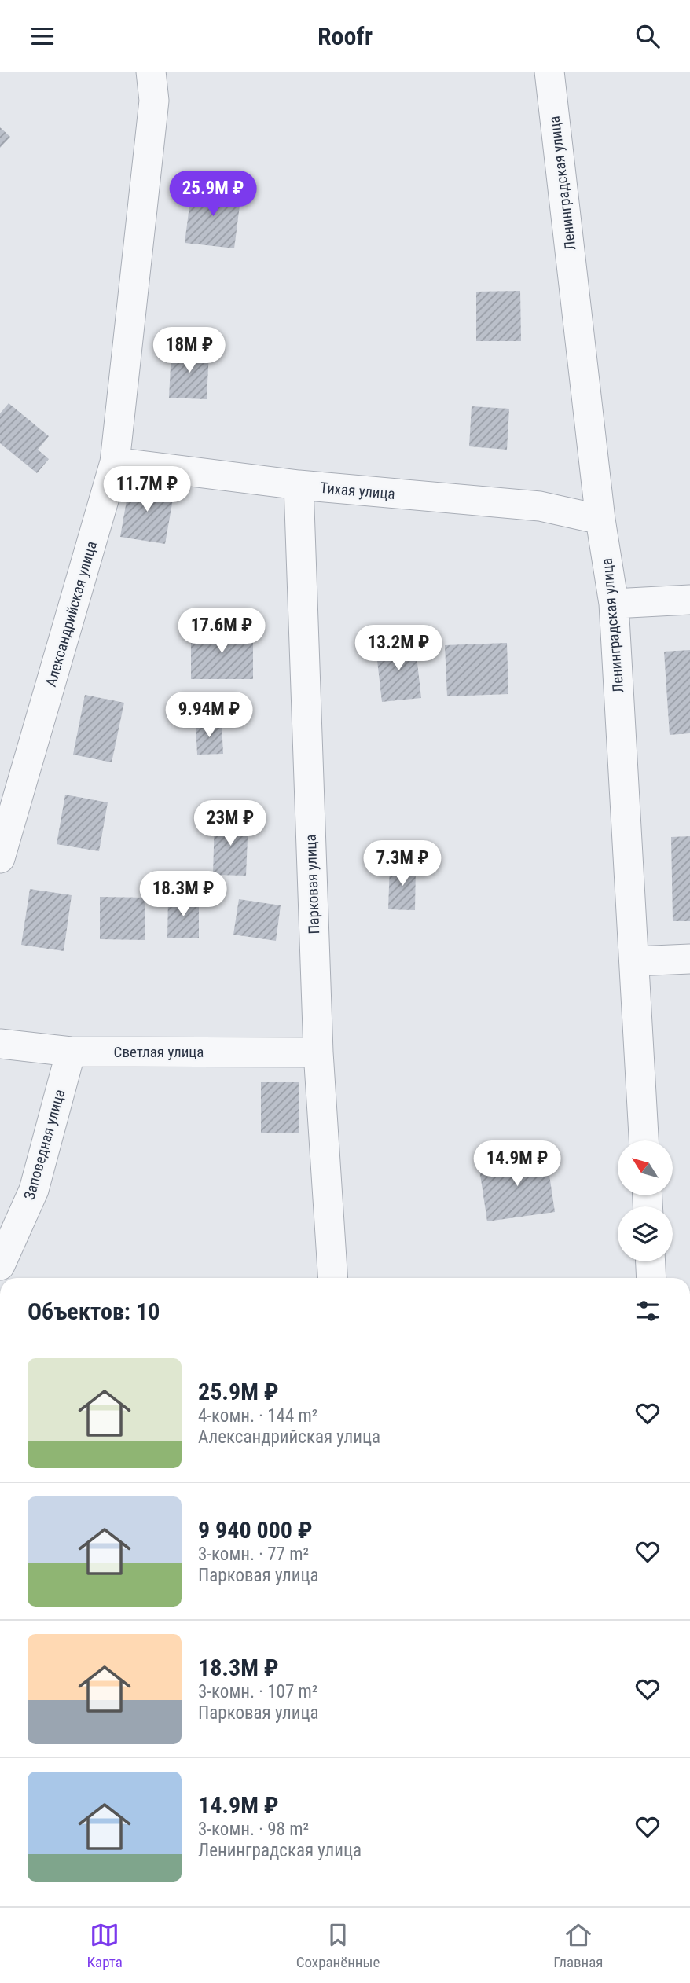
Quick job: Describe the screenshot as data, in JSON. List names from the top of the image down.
{
  "streets": {
    "street": [
      "Ленинградская улица",
      "Тихая улица",
      "Александрийская улица",
      "Парковая улица",
      "Светлая улица",
      "Заповедная улица"
    ]
  },
  "crossings": [
    ["Ленинградская улица", "Тихая улица"],
    ["Тихая улица", "Александрийская улица"],
    ["Тихая улица", "Парковая улица"],
    ["Парковая улица", "Светлая улица"],
    ["Светлая улица", "Заповедная улица"]
  ],
  "north": "top left",
  "page": {
    "header": "Roofr",
    "price": [
      "25.9M ₽",
      "18M ₽",
      "11.7M ₽",
      "17.6M ₽",
      "13.2M ₽",
      "9.94M ₽",
      "23M ₽",
      "7.3M ₽",
      "18.3M ₽",
      "14.9M ₽"
    ],
    "heading": "Объектов: 10",
    "list": [
      {
        "name": "25.9M ₽",
        "note": "4-комн. · 144 m² · Александрийская улица"
      },
      {
        "name": "9 940 000 ₽",
        "note": "3-комн. · 77 m² · Парковая улица"
      },
      {
        "name": "18.3M ₽",
        "note": "3-комн. · 107 m² · Парковая улица"
      },
      {
        "name": "14.9M ₽",
        "note": "3-комн. · 98 m² · Ленинградская улица"
      }
    ],
    "tabs": ["Карта", "Сохранённые", "Главная"]
  }
}
